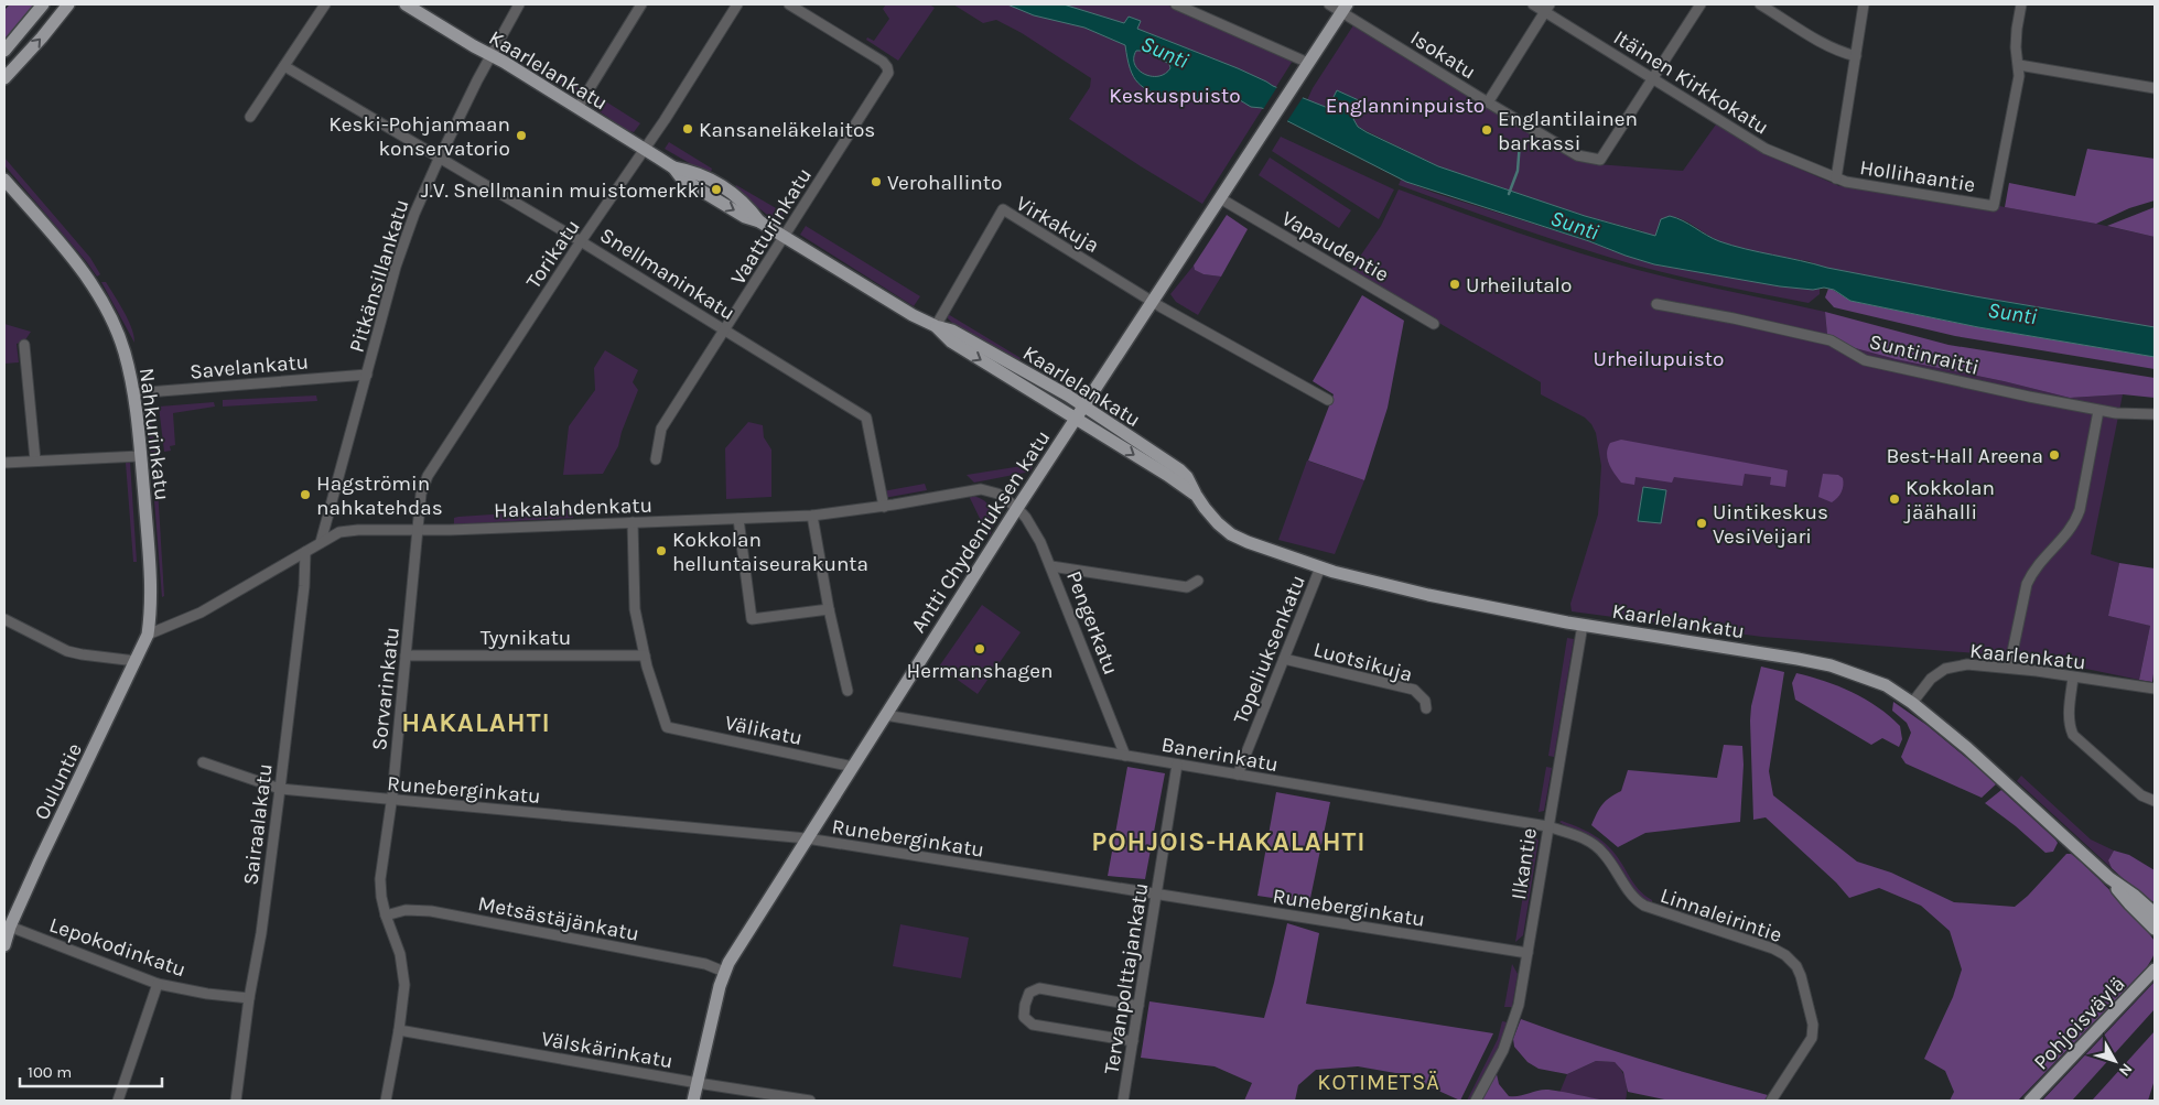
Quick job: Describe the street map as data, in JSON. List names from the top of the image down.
{
  "streets": {
    "main road": [
      "Kaarlelankatu",
      "Nahkurinkatu",
      "Antti Chydeniuksen katu",
      "Ouluntie",
      "Pohjoisväylä"
    ],
    "street": [
      "Isokatu",
      "Itäinen Kirkkokatu",
      "Hollihaantie",
      "Virkakuja",
      "Vaatturinkatu",
      "Vapaudentie",
      "Torikatu",
      "Snellmaninkatu",
      "Pitkänsillankatu",
      "Suntinraitti",
      "Savelankatu",
      "Hakalahdenkatu",
      "Pengerkatu",
      "Tyynikatu",
      "Topeliuksenkatu",
      "Kaarlenkatu",
      "Luotsikuja",
      "Sorvarinkatu",
      "Välikatu",
      "Banerinkatu",
      "Runeberginkatu",
      "Sairaalakatu",
      "Ilkantie",
      "Linnaleirintie",
      "Metsästäjänkatu",
      "Lepokodinkatu",
      "Tervanpolttajankatu",
      "Välskärinkatu"
    ]
  },
  "crossings": [
    ["Isokatu", "Itäinen Kirkkokatu"],
    ["Isokatu", "Antti Chydeniuksen katu"],
    ["Kaarlelankatu", "Virkakuja"],
    ["Kaarlelankatu", "Vaatturinkatu"],
    ["Kaarlelankatu", "Torikatu"],
    ["Kaarlelankatu", "Pitkänsillankatu"],
    ["Kaarlelankatu", "Antti Chydeniuksen katu"],
    ["Kaarlelankatu", "Topeliuksenkatu"],
    ["Kaarlelankatu", "Kaarlenkatu"],
    ["Kaarlelankatu", "Ilkantie"],
    ["Itäinen Kirkkokatu", "Hollihaantie"],
    ["Virkakuja", "Antti Chydeniuksen katu"],
    ["Vaatturinkatu", "Snellmaninkatu"],
    ["Vapaudentie", "Antti Chydeniuksen katu"],
    ["Torikatu", "Snellmaninkatu"],
    ["Torikatu", "Hakalahdenkatu"],
    ["Torikatu", "Sorvarinkatu"],
    ["Snellmaninkatu", "Pitkänsillankatu"],
    ["Snellmaninkatu", "Hakalahdenkatu"],
    ["Pitkänsillankatu", "Savelankatu"],
    ["Pitkänsillankatu", "Hakalahdenkatu"],
    ["Savelankatu", "Nahkurinkatu"],
    ["Nahkurinkatu", "Hakalahdenkatu"],
    ["Nahkurinkatu", "Ouluntie"],
    ["Hakalahdenkatu", "Antti Chydeniuksen katu"],
    ["Hakalahdenkatu", "Pengerkatu"],
    ["Hakalahdenkatu", "Sorvarinkatu"],
    ["Hakalahdenkatu", "Ouluntie"],
    ["Hakalahdenkatu", "Sairaalakatu"],
    ["Antti Chydeniuksen katu", "Pengerkatu"],
    ["Antti Chydeniuksen katu", "Välikatu"],
    ["Antti Chydeniuksen katu", "Banerinkatu"],
    ["Antti Chydeniuksen katu", "Runeberginkatu"],
    ["Antti Chydeniuksen katu", "Metsästäjänkatu"],
    ["Antti Chydeniuksen katu", "Välskärinkatu"],
    ["Pengerkatu", "Banerinkatu"],
    ["Tyynikatu", "Sorvarinkatu"],
    ["Tyynikatu", "Välikatu"],
    ["Topeliuksenkatu", "Luotsikuja"],
    ["Topeliuksenkatu", "Banerinkatu"],
    ["Sorvarinkatu", "Runeberginkatu"],
    ["Sorvarinkatu", "Metsästäjänkatu"],
    ["Sorvarinkatu", "Välskärinkatu"],
    ["Banerinkatu", "Ilkantie"],
    ["Banerinkatu", "Linnaleirintie"],
    ["Banerinkatu", "Tervanpolttajankatu"],
    ["Ouluntie", "Lepokodinkatu"],
    ["Runeberginkatu", "Sairaalakatu"],
    ["Runeberginkatu", "Ilkantie"],
    ["Runeberginkatu", "Tervanpolttajankatu"],
    ["Sairaalakatu", "Lepokodinkatu"],
    ["Ilkantie", "Linnaleirintie"]
  ],
  "districts": ["HAKALAHTI", "POHJOIS-HAKALAHTI", "KOTIMETSÄ"],
  "water": ["Sunti"],
  "parks": ["Keskuspuisto", "Englanninpuisto", "Urheilupuisto"],
  "places": [
    "Kansaneläkelaitos",
    "Englantilainen barkassi",
    "Keski-Pohjanmaan konservatorio",
    "Verohallinto",
    "J.V. Snellmanin muistomerkki",
    "Urheilutalo",
    "Best‑Hall Areena",
    "Hagströmin nahkatehdas",
    "Kokkolan jäähalli",
    "Uintikeskus VesiVeijari",
    "Kokkolan helluntaiseurakunta",
    "Hermanshagen"
  ],
  "scale_bar": "100 m",
  "north": "bottom right"
}
